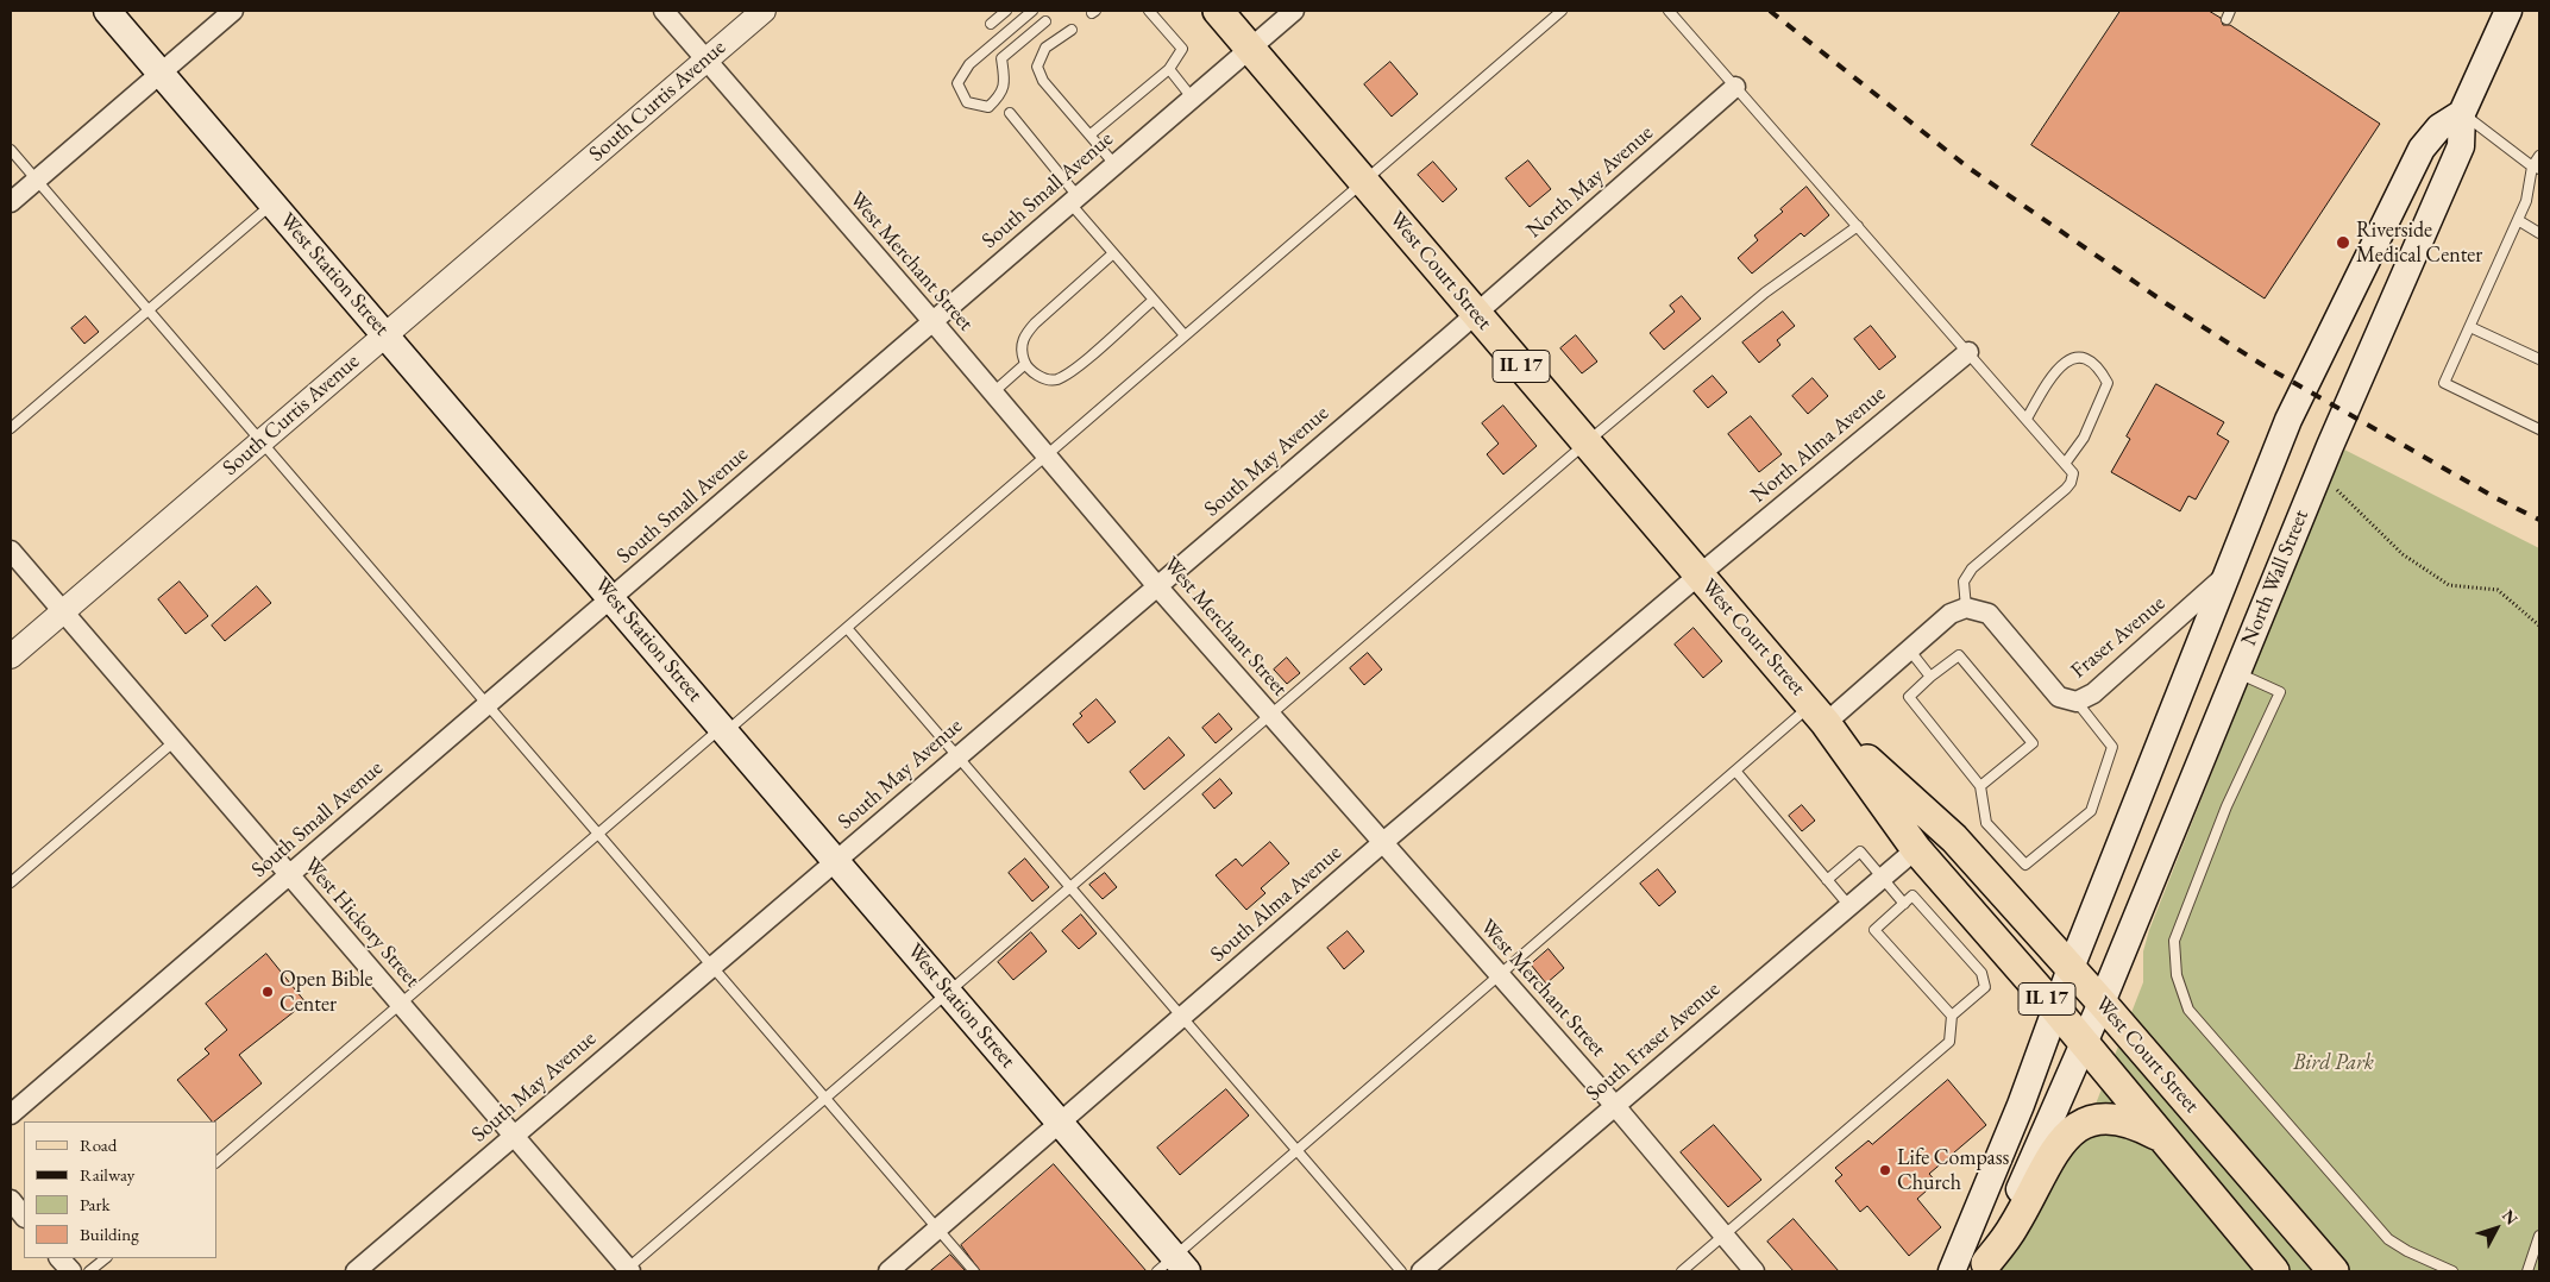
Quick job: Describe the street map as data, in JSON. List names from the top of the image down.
{
  "streets": {
    "main road": [
      "West Court Street",
      "West Station Street",
      "IL 17",
      "North Wall Street"
    ],
    "street": [
      "South Curtis Avenue",
      "North May Avenue",
      "South Small Avenue",
      "West Merchant Street",
      "North Alma Avenue",
      "South May Avenue",
      "Fraser Avenue",
      "South Alma Avenue",
      "West Hickory Street",
      "South Fraser Avenue"
    ]
  },
  "crossings": [
    ["South Curtis Avenue", "West Merchant Street"],
    ["South Curtis Avenue", "West Station Street"],
    ["South Curtis Avenue", "West Hickory Street"],
    ["North May Avenue", "West Court Street"],
    ["North May Avenue", "South May Avenue"],
    ["South Small Avenue", "West Merchant Street"],
    ["South Small Avenue", "West Court Street"],
    ["South Small Avenue", "West Station Street"],
    ["South Small Avenue", "West Hickory Street"],
    ["West Merchant Street", "South May Avenue"],
    ["West Merchant Street", "South Alma Avenue"],
    ["West Merchant Street", "South Fraser Avenue"],
    ["West Court Street", "North Alma Avenue"],
    ["West Court Street", "South May Avenue"],
    ["West Court Street", "North Wall Street"],
    ["West Court Street", "South Alma Avenue"],
    ["West Court Street", "South Fraser Avenue"],
    ["West Station Street", "South May Avenue"],
    ["West Station Street", "South Alma Avenue"],
    ["North Alma Avenue", "South Alma Avenue"],
    ["South May Avenue", "West Hickory Street"]
  ],
  "parks": ["Bird Park"],
  "places": ["Riverside Medical Center", "Open Bible Center", "Life Compass Church"],
  "legend": [
    "Road",
    "Railway",
    "Park",
    "Building"
  ],
  "north": "top right"
}
